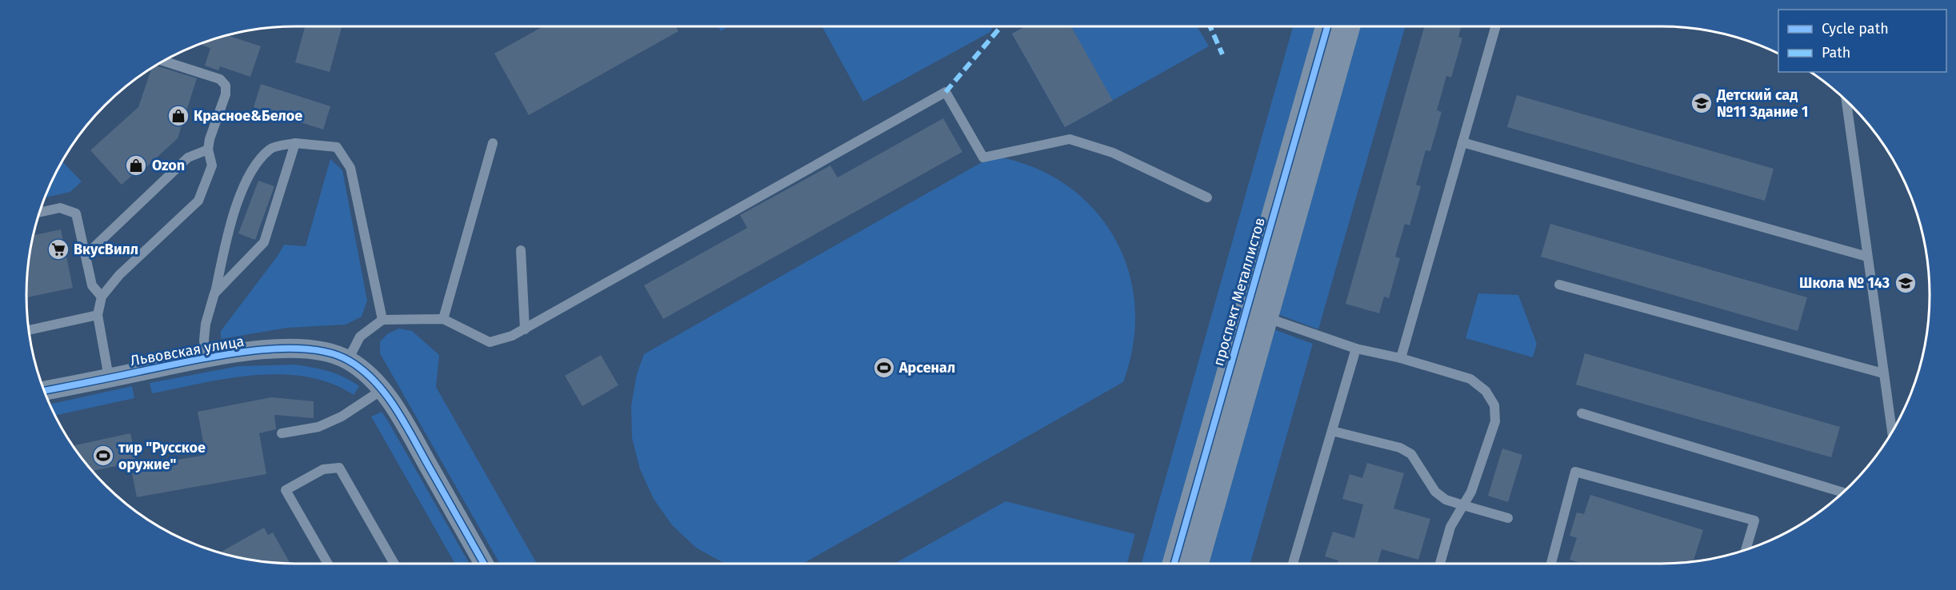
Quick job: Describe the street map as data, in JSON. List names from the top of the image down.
{
  "streets": {
    "street": ["проспект Металлистов", "Львовская улица"]
  },
  "places": {
    "school or university": ["Детский сад №11 Здание 1", "Школа № 143"],
    "shop": ["Красное&Белое", "Ozon"],
    "supermarket": ["ВкусВилл"],
    "sports": ["Арсенал", "тир \"Русское оружие\""]
  },
  "legend": ["Cycle path", "Path"]
}
